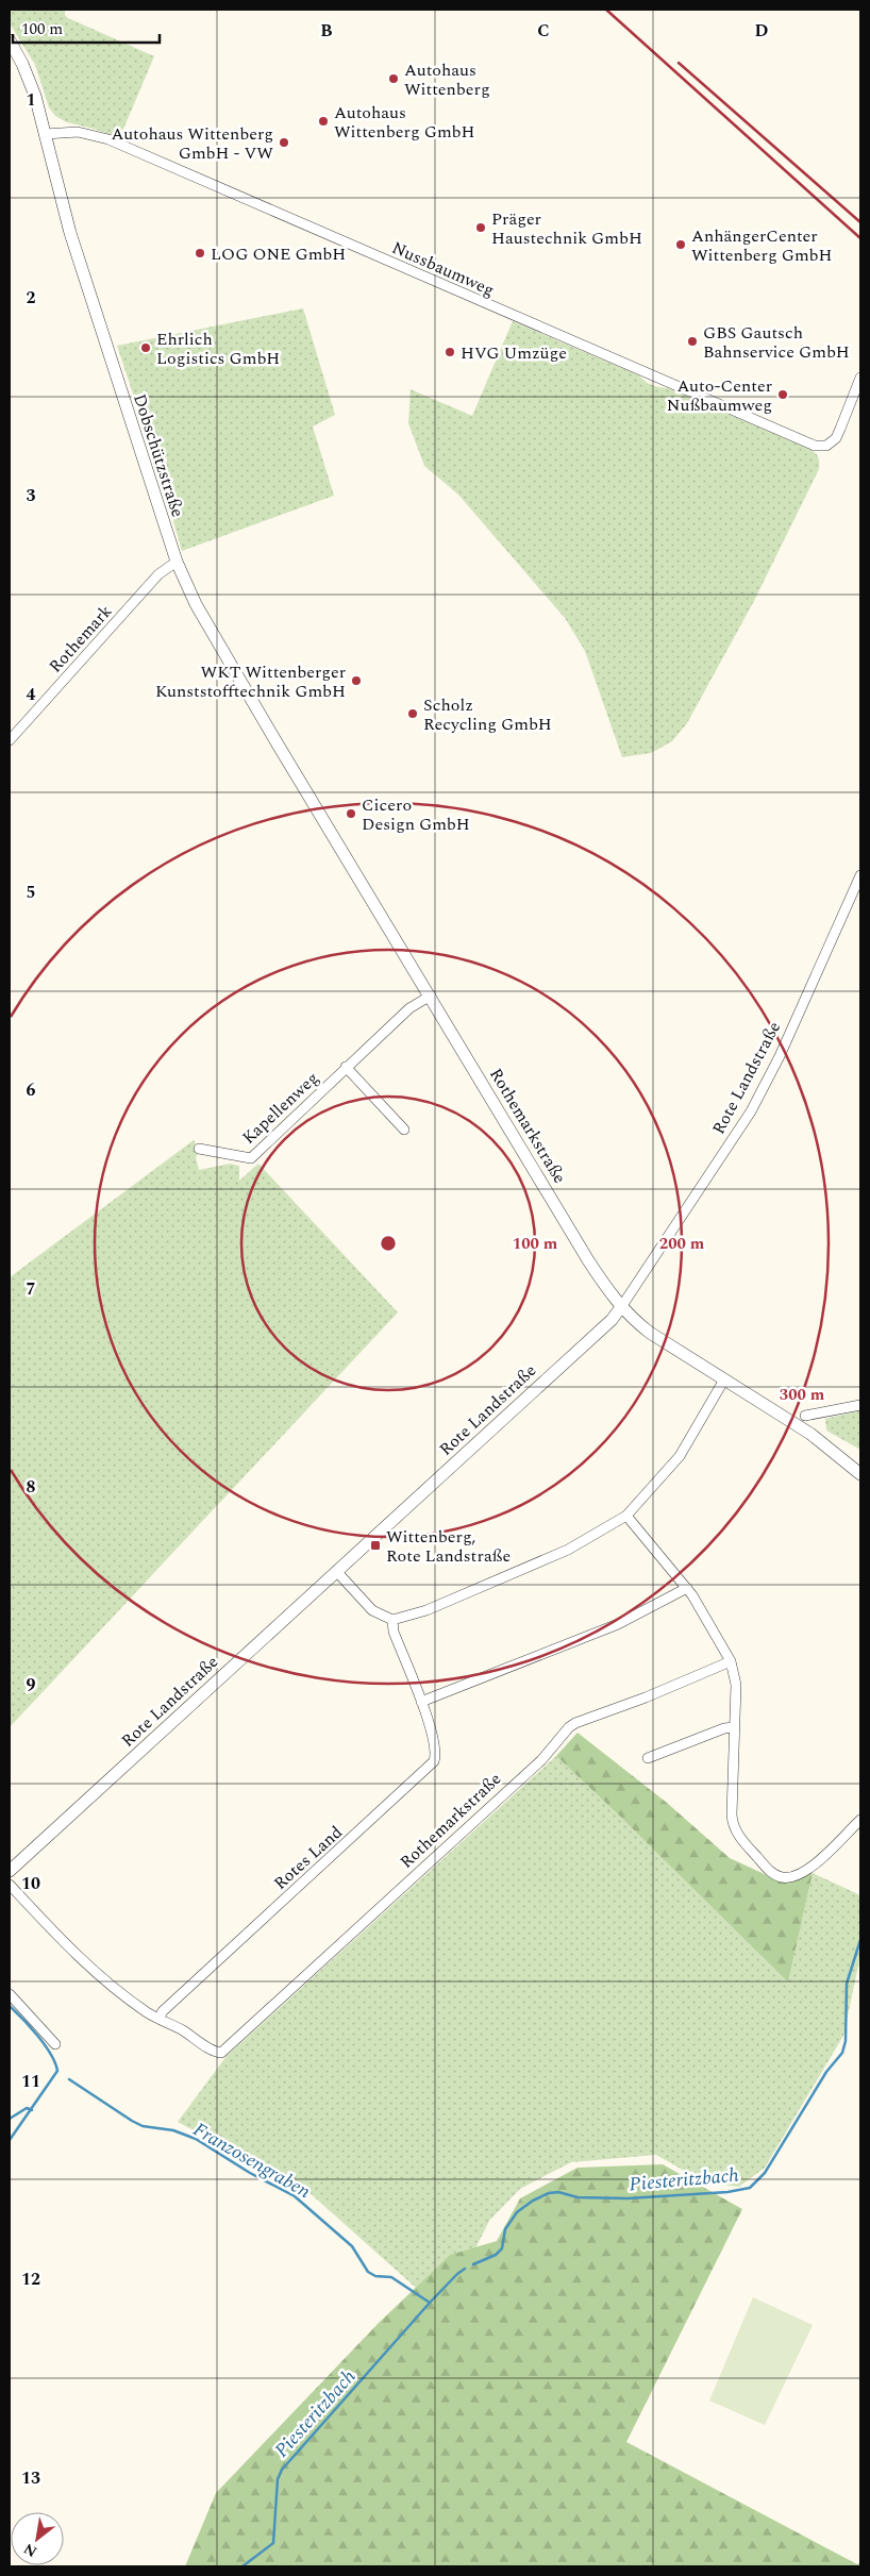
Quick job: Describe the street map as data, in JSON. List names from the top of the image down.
{
  "streets": {
    "street": [
      "Nussbaumweg",
      "Dobschützstraße",
      "Rothemark",
      "Rote Landstraße",
      "Kapellenweg",
      "Rothemarkstraße",
      "Rotes Land"
    ]
  },
  "crossings": [
    ["Nussbaumweg", "Dobschützstraße"],
    ["Dobschützstraße", "Rothemark"],
    ["Dobschützstraße", "Rothemarkstraße"],
    ["Rote Landstraße", "Rothemarkstraße"],
    ["Kapellenweg", "Rothemarkstraße"],
    ["Rothemarkstraße", "Rotes Land"]
  ],
  "water": ["Franzosengraben", "Piesteritzbach"],
  "places": {
    "other": [
      "Autohaus Wittenberg",
      "Autohaus Wittenberg GmbH",
      "Autohaus Wittenberg GmbH - VW",
      "Präger Haustechnik GmbH",
      "AnhängerCenter Wittenberg GmbH",
      "LOG ONE GmbH",
      "GBS Gautsch Bahnservice GmbH",
      "Ehrlich Logistics GmbH",
      "HVG Umzüge",
      "Auto-Center Nußbaumweg",
      "WKT Wittenberger Kunststofftechnik GmbH",
      "Scholz Recycling GmbH",
      "Cicero Design GmbH"
    ],
    "transit": ["Wittenberg, Rote Landstraße"]
  },
  "scale_bar": "100 m",
  "north": "bottom left",
  "grid": {
    "columns": ["B", "C", "D"],
    "rows": [
      "1",
      "2",
      "3",
      "4",
      "5",
      "6",
      "7",
      "8",
      "9",
      "10",
      "11",
      "12",
      "13"
    ]
  },
  "rings": ["100 m", "200 m", "300 m"]
}
